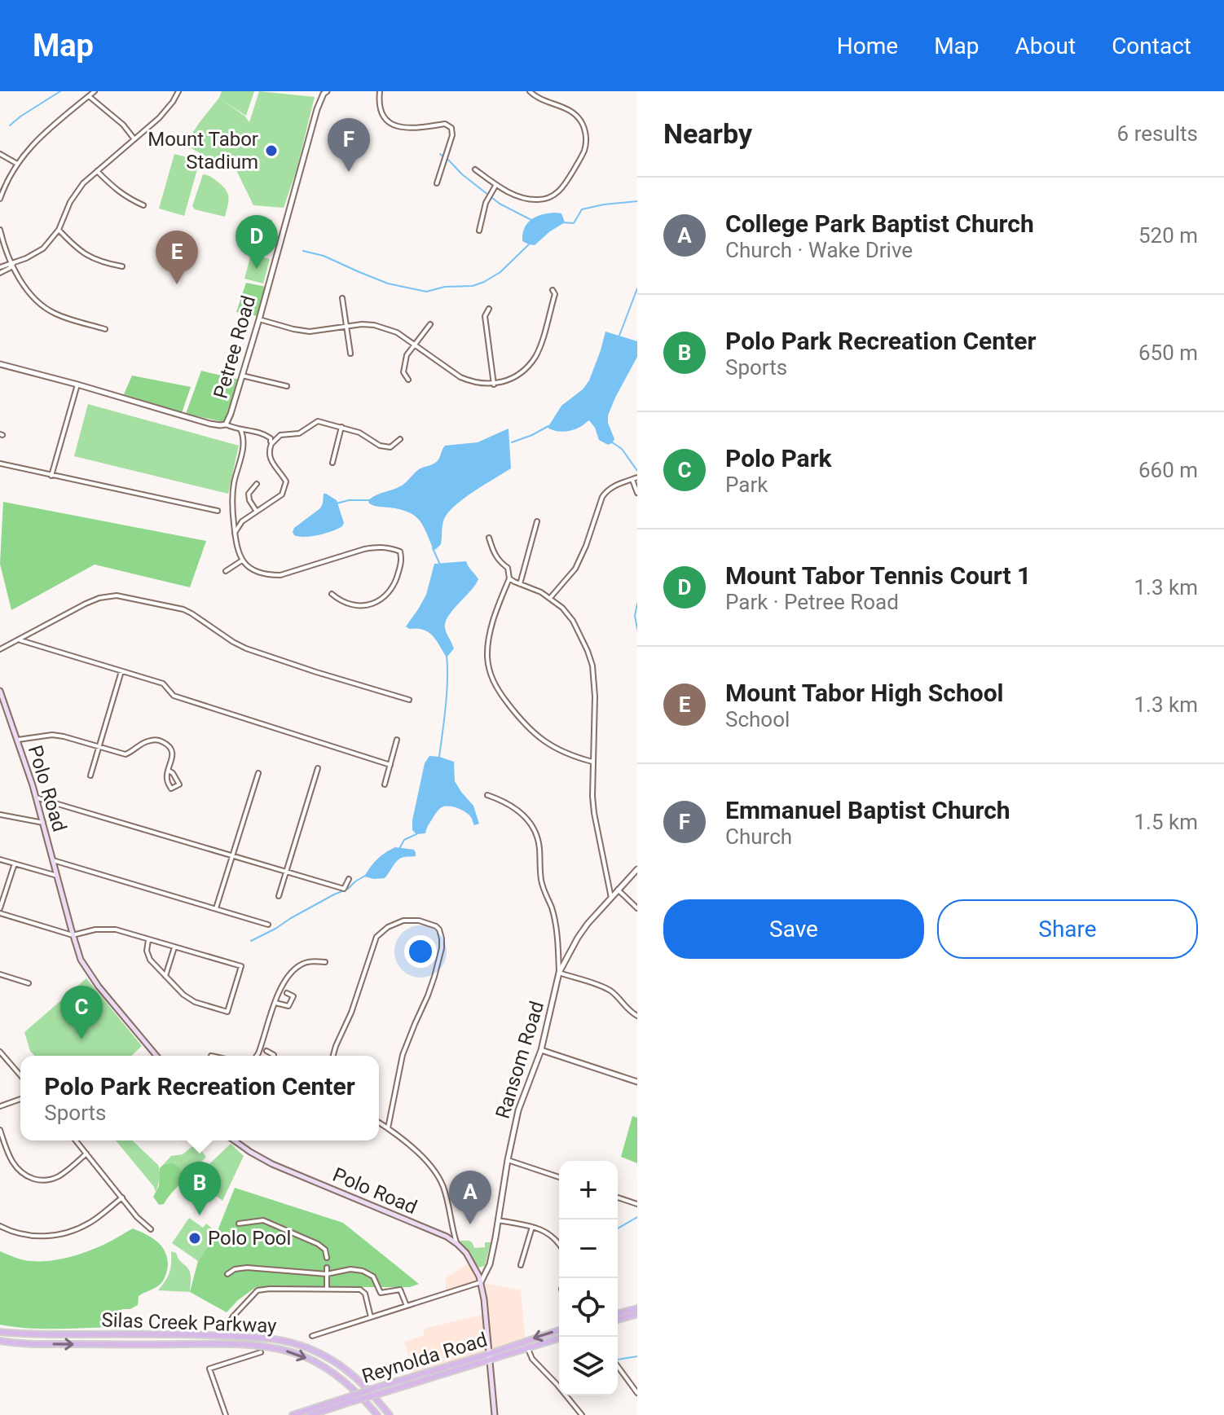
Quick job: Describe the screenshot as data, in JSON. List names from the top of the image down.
{
  "streets": {
    "main road": ["Polo Road", "Silas Creek Parkway", "Reynolda Road"],
    "street": ["Petree Road", "Ransom Road"]
  },
  "crossings": [
    ["Polo Road", "Ransom Road"],
    ["Polo Road", "Reynolda Road"]
  ],
  "places": ["Mount Tabor Stadium", "Polo Pool"],
  "page": {
    "header": "Map",
    "nav": [
      "Home",
      "Map",
      "About",
      "Contact"
    ],
    "heading": ["Nearby", "6 results"],
    "pins": [
      "F",
      "D",
      "E",
      "C",
      "B",
      "A"
    ],
    "list": [
      {
        "mark": "A",
        "name": "College Park Baptist Church",
        "note": "Church · Wake Drive",
        "value": "520 m"
      },
      {
        "mark": "B",
        "name": "Polo Park Recreation Center",
        "note": "Sports",
        "value": "650 m"
      },
      {
        "mark": "C",
        "name": "Polo Park",
        "note": "Park",
        "value": "660 m"
      },
      {
        "mark": "D",
        "name": "Mount Tabor Tennis Court 1",
        "note": "Park · Petree Road",
        "value": "1.3 km"
      },
      {
        "mark": "E",
        "name": "Mount Tabor High School",
        "note": "School",
        "value": "1.3 km"
      },
      {
        "mark": "F",
        "name": "Emmanuel Baptist Church",
        "note": "Church",
        "value": "1.5 km"
      }
    ],
    "buttons": ["Save", "Share"],
    "popup": ["Polo Park Recreation Center", "Sports"],
    "map_buttons": ["+", "−"]
  }
}
